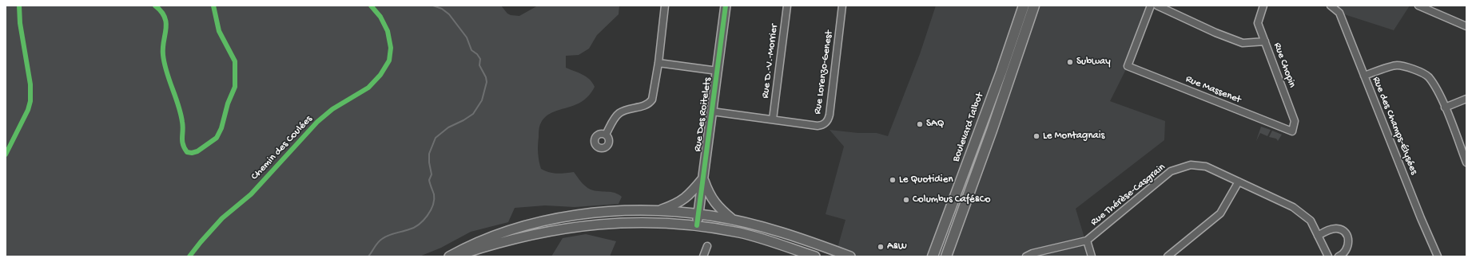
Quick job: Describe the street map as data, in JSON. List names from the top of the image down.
{
  "streets": {
    "main road": ["Rue Des Roitelets", "Boulevard Talbot"],
    "street": [
      "Rue D.-V.-Morrier",
      "Rue Chopin",
      "Rue Lorenzo-Genest",
      "Rue Massenet",
      "Rue des Champs-Élysées",
      "Rue Thérèse-Casgrain"
    ],
    "cycle path": ["Chemin des Coulées"]
  },
  "crossings": [
    ["Rue D.-V.-Morrier", "Rue Lorenzo-Genest"],
    ["Rue Chopin", "Rue Massenet"],
    ["Rue Lorenzo-Genest", "Rue Des Roitelets"]
  ],
  "places": [
    "Subway",
    "SAQ",
    "Le Montagnais",
    "Le Quotidien",
    "Columbus Café&Co",
    "A&W"
  ]
}
